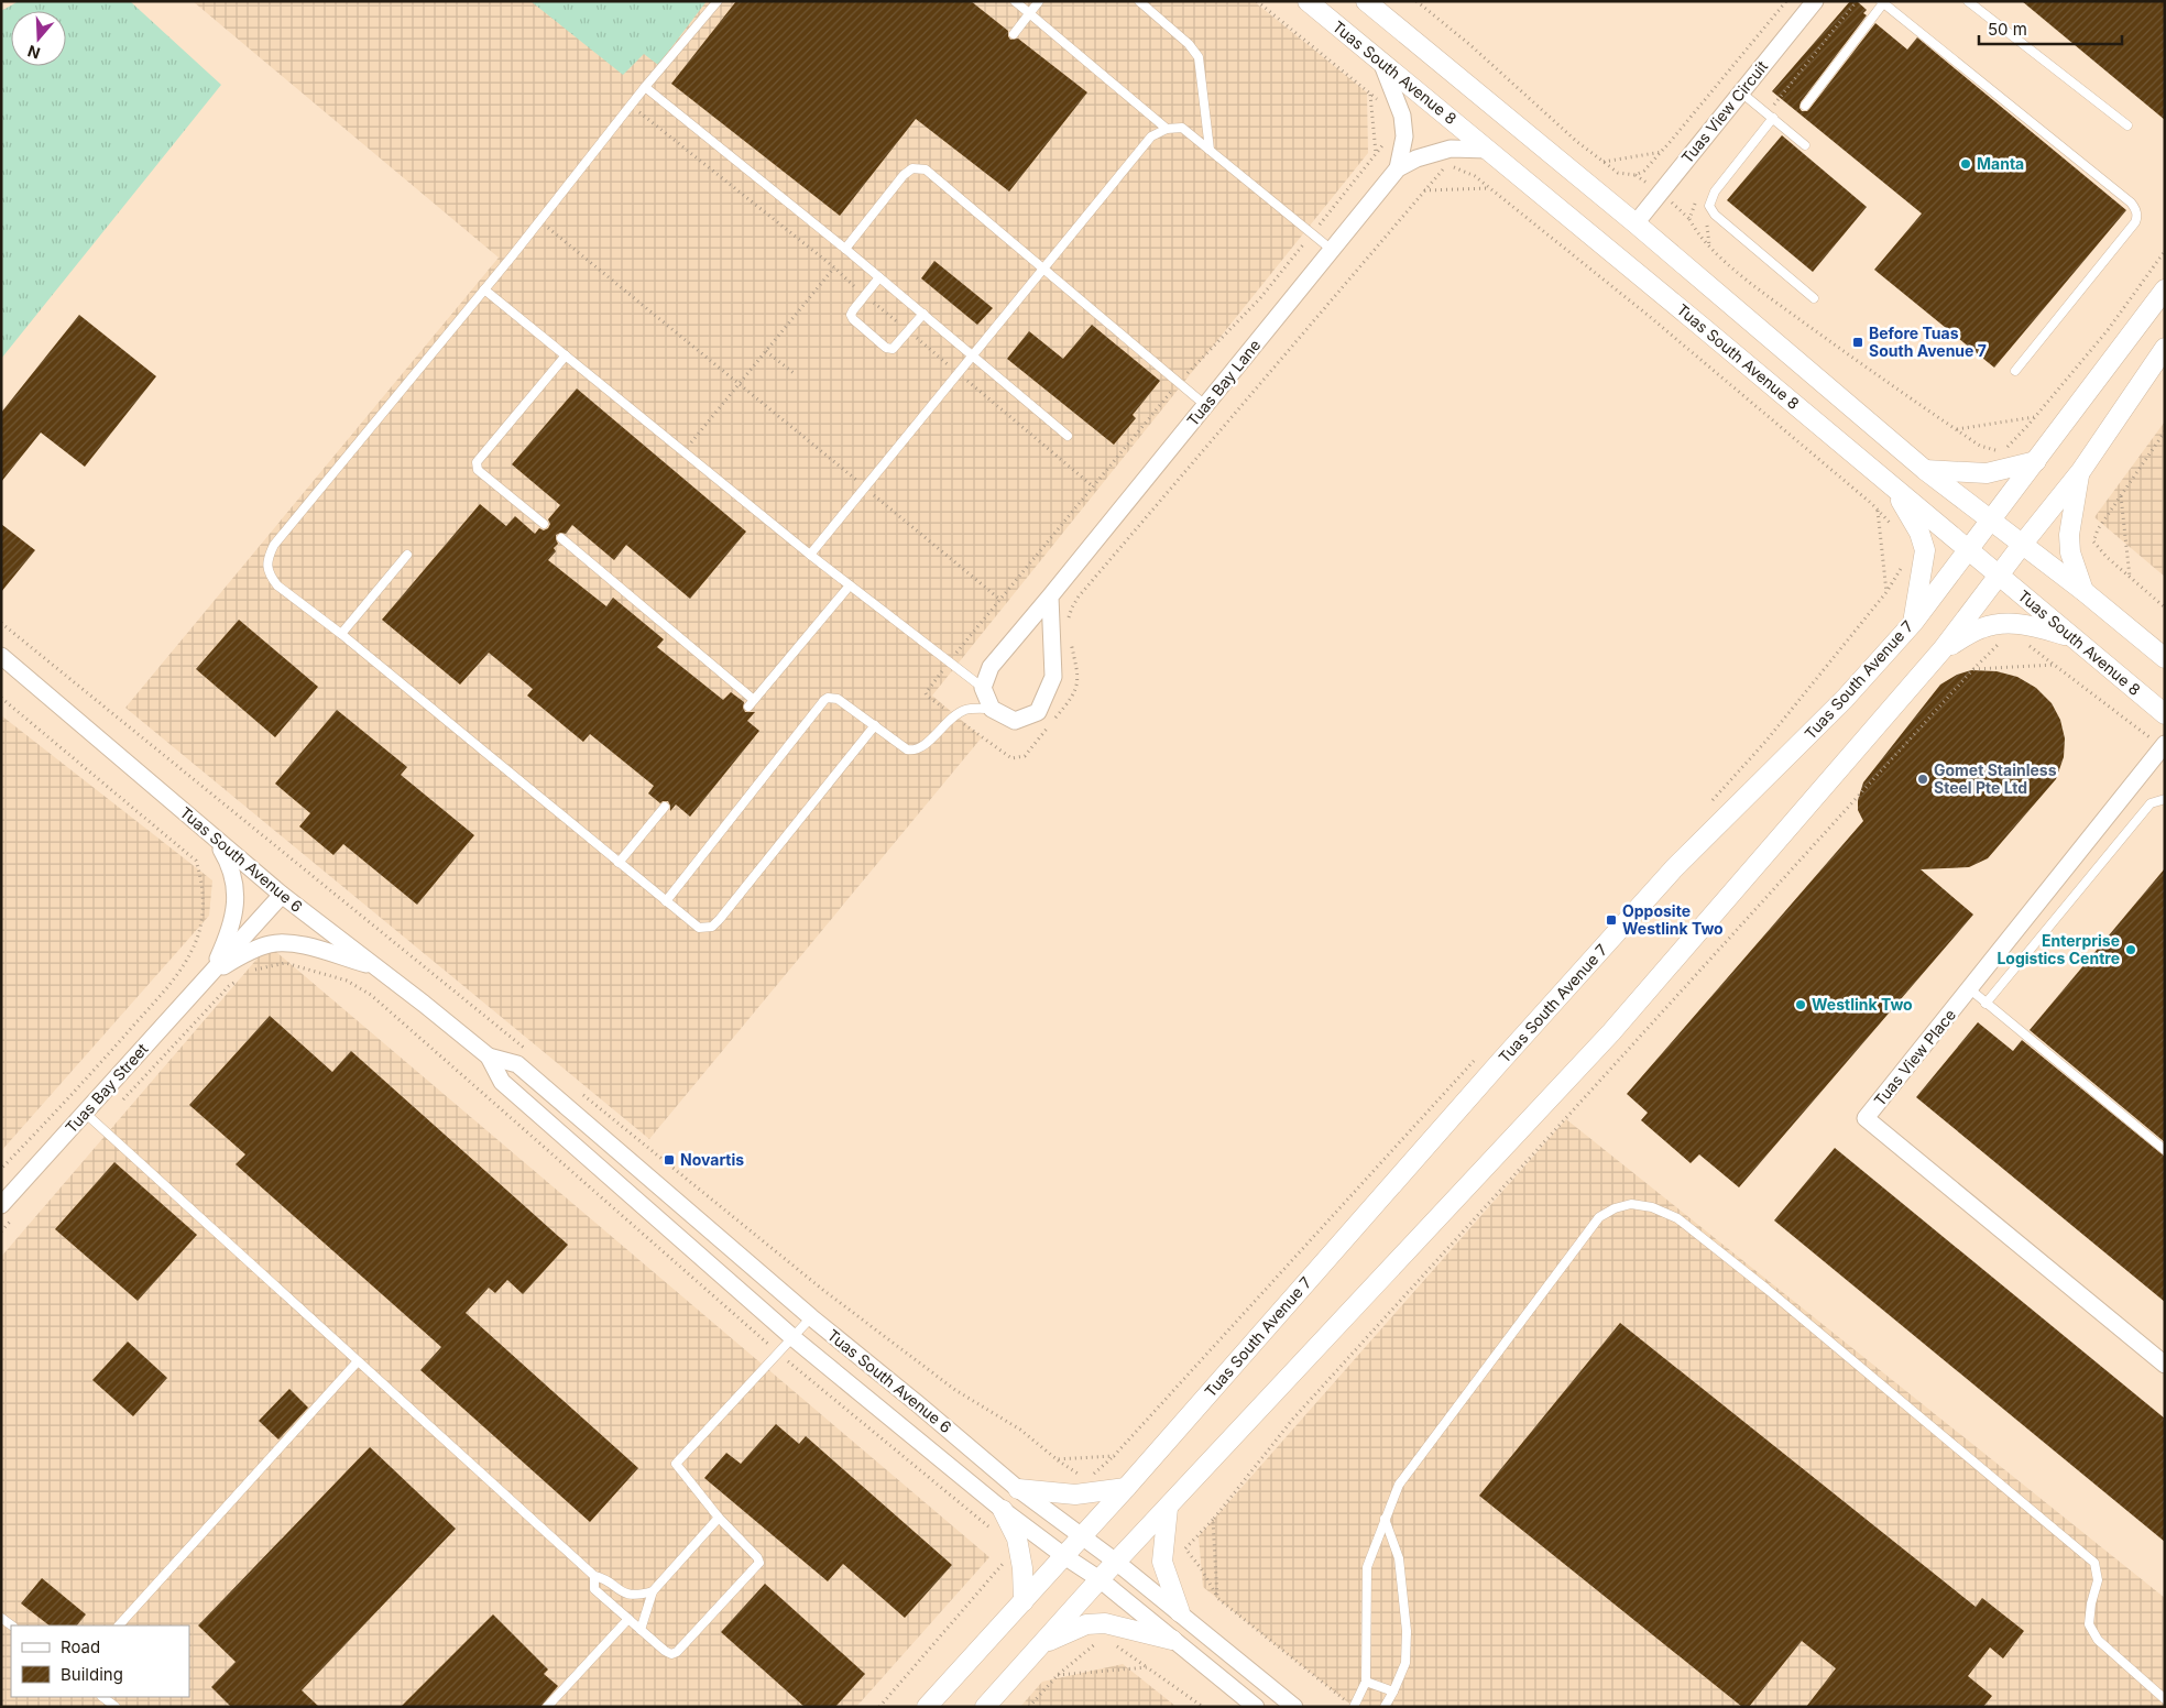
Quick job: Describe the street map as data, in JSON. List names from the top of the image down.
{
  "streets": {
    "street": [
      "Tuas South Avenue 8",
      "Tuas View Circuit",
      "Tuas Bay Lane",
      "Tuas South Avenue 7",
      "Tuas South Avenue 6",
      "Tuas View Place",
      "Tuas Bay Street"
    ]
  },
  "crossings": [
    ["Tuas South Avenue 8", "Tuas Bay Lane"],
    ["Tuas South Avenue 8", "Tuas South Avenue 7"],
    ["Tuas South Avenue 7", "Tuas South Avenue 6"],
    ["Tuas South Avenue 6", "Tuas Bay Street"]
  ],
  "places": {
    "other": [
      "Manta",
      "Gomet Stainless Steel Pte Ltd",
      "Enterprise Logistics Centre",
      "Westlink Two"
    ],
    "transit": ["Before Tuas South Avenue 7", "Opposite Westlink Two", "Novartis"]
  },
  "legend": ["Road", "Building"],
  "scale_bar": "50 m",
  "north": "bottom"
}
